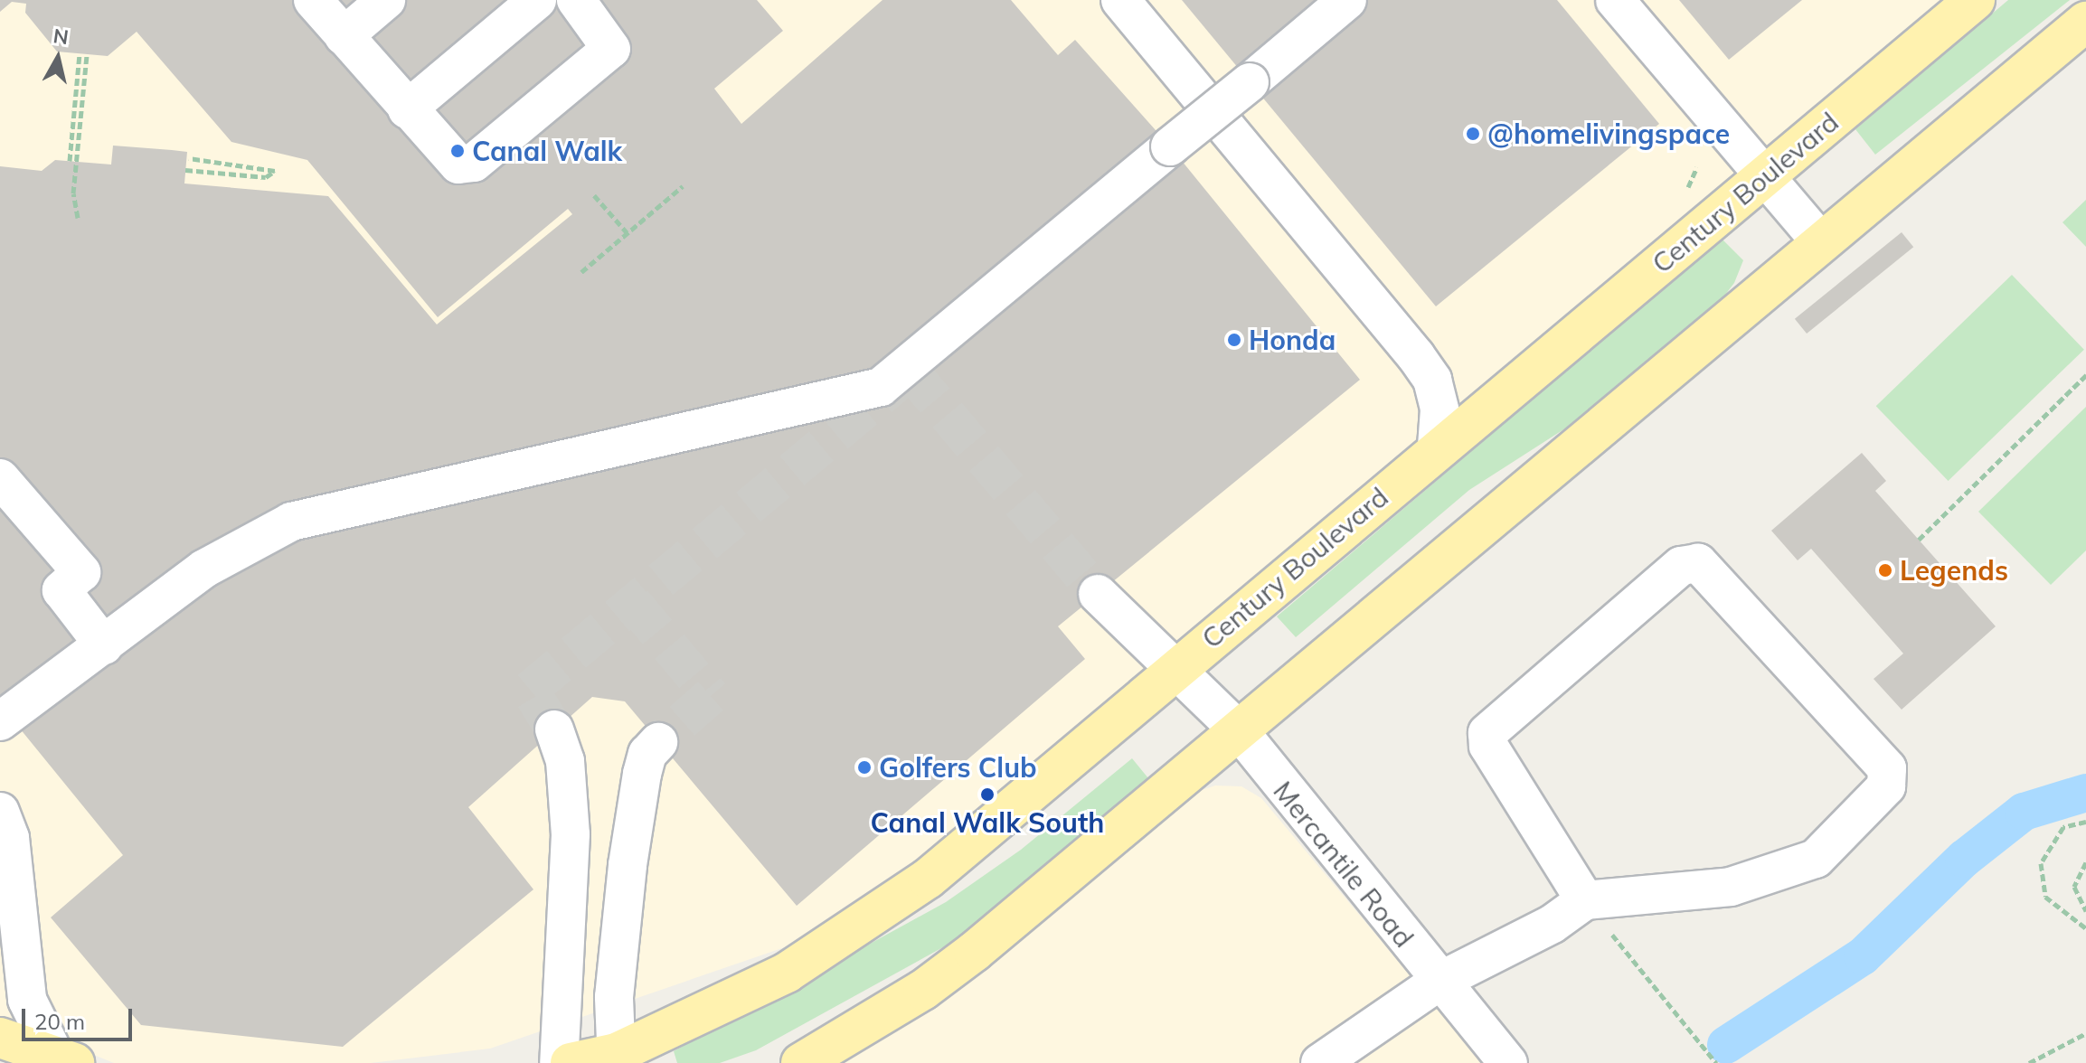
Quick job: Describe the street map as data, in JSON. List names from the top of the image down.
{
  "streets": {
    "main road": ["Century Boulevard"],
    "lane": ["Mercantile Road"]
  },
  "crossings": [
    ["Century Boulevard", "Mercantile Road"]
  ],
  "places": [
    "@homelivingspace",
    "Canal Walk",
    "Honda",
    "Legends",
    "Golfers Club",
    "Canal Walk South"
  ],
  "scale_bar": "20 m",
  "north": "top"
}
